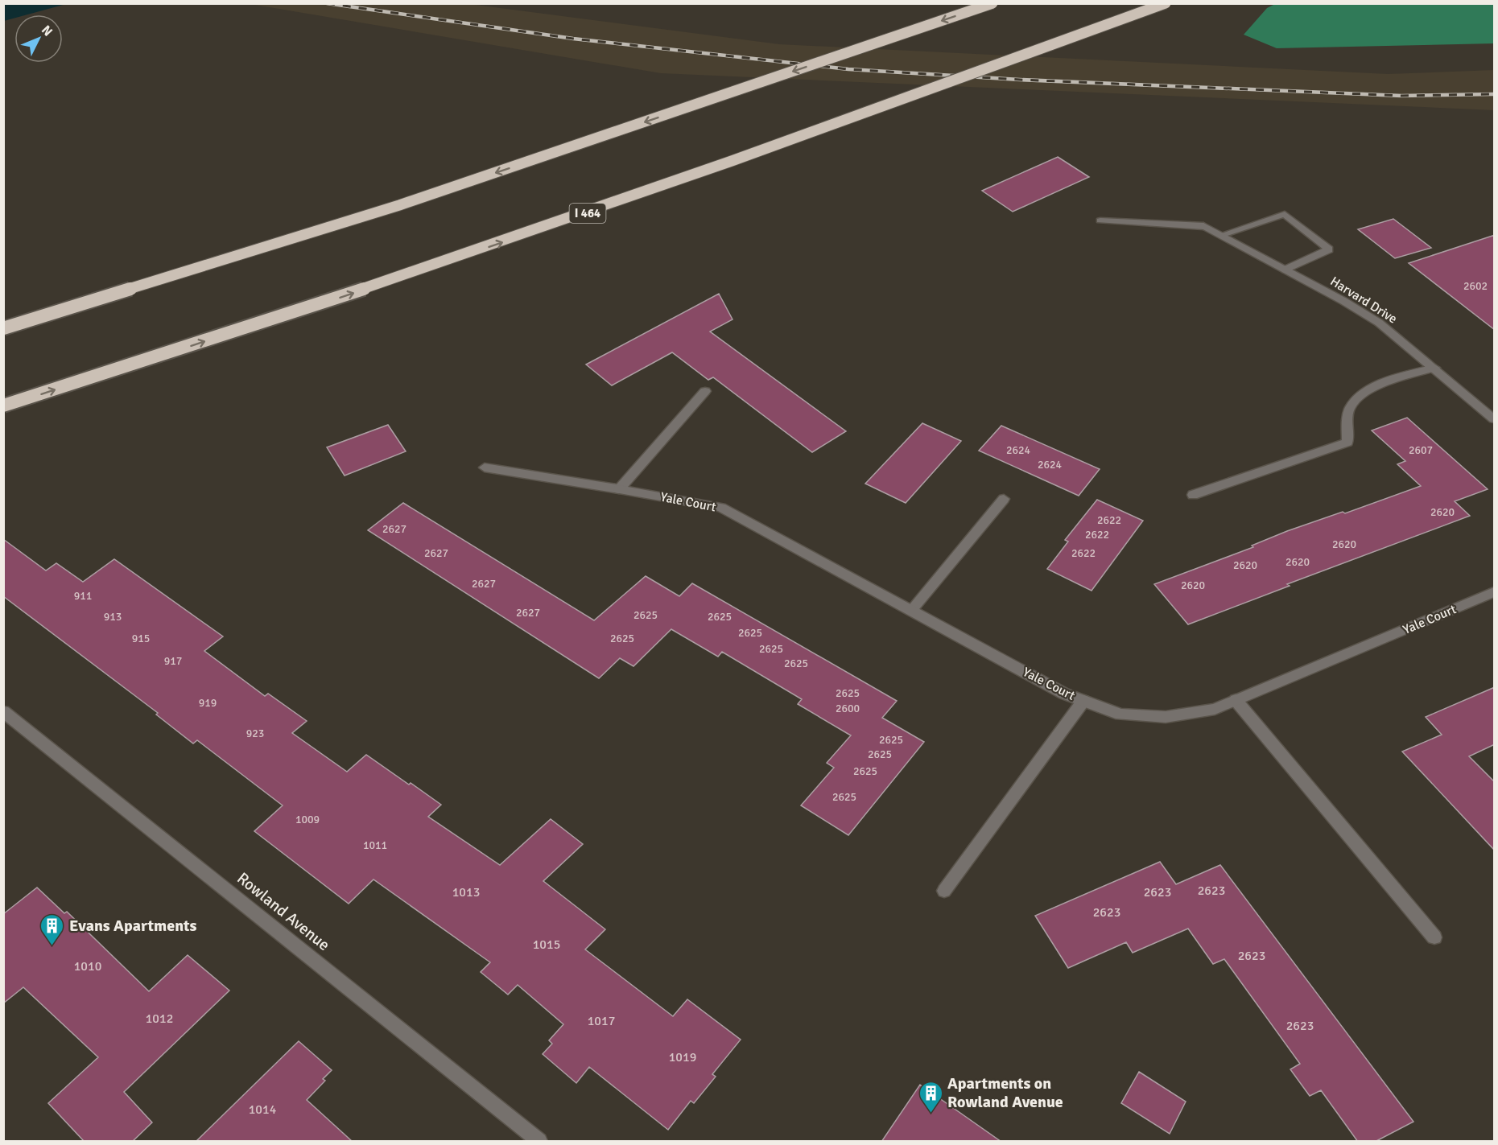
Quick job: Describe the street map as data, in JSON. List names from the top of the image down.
{
  "streets": {
    "highway": ["I 464"],
    "street": ["Harvard Drive", "Yale Court", "Rowland Avenue"]
  },
  "places": {
    "building": ["Evans Apartments", "Apartments on Rowland Avenue"]
  },
  "house_numbers": [
    "2602",
    "2624",
    "2607",
    "2624",
    "2620",
    "2622",
    "2627",
    "2622",
    "2620",
    "2627",
    "2622",
    "2620",
    "2620",
    "2627",
    "2620",
    "911",
    "2627",
    "2625",
    "913",
    "2625",
    "2625",
    "915",
    "2625",
    "2625",
    "917",
    "2625",
    "2625",
    "919",
    "2600",
    "923",
    "2625",
    "2625",
    "2625",
    "2625",
    "1009",
    "1011",
    "2623",
    "1013",
    "2623",
    "2623",
    "1015",
    "2623",
    "1010",
    "1012",
    "1017",
    "2623",
    "1019",
    "1014"
  ],
  "north": "top right"
}
